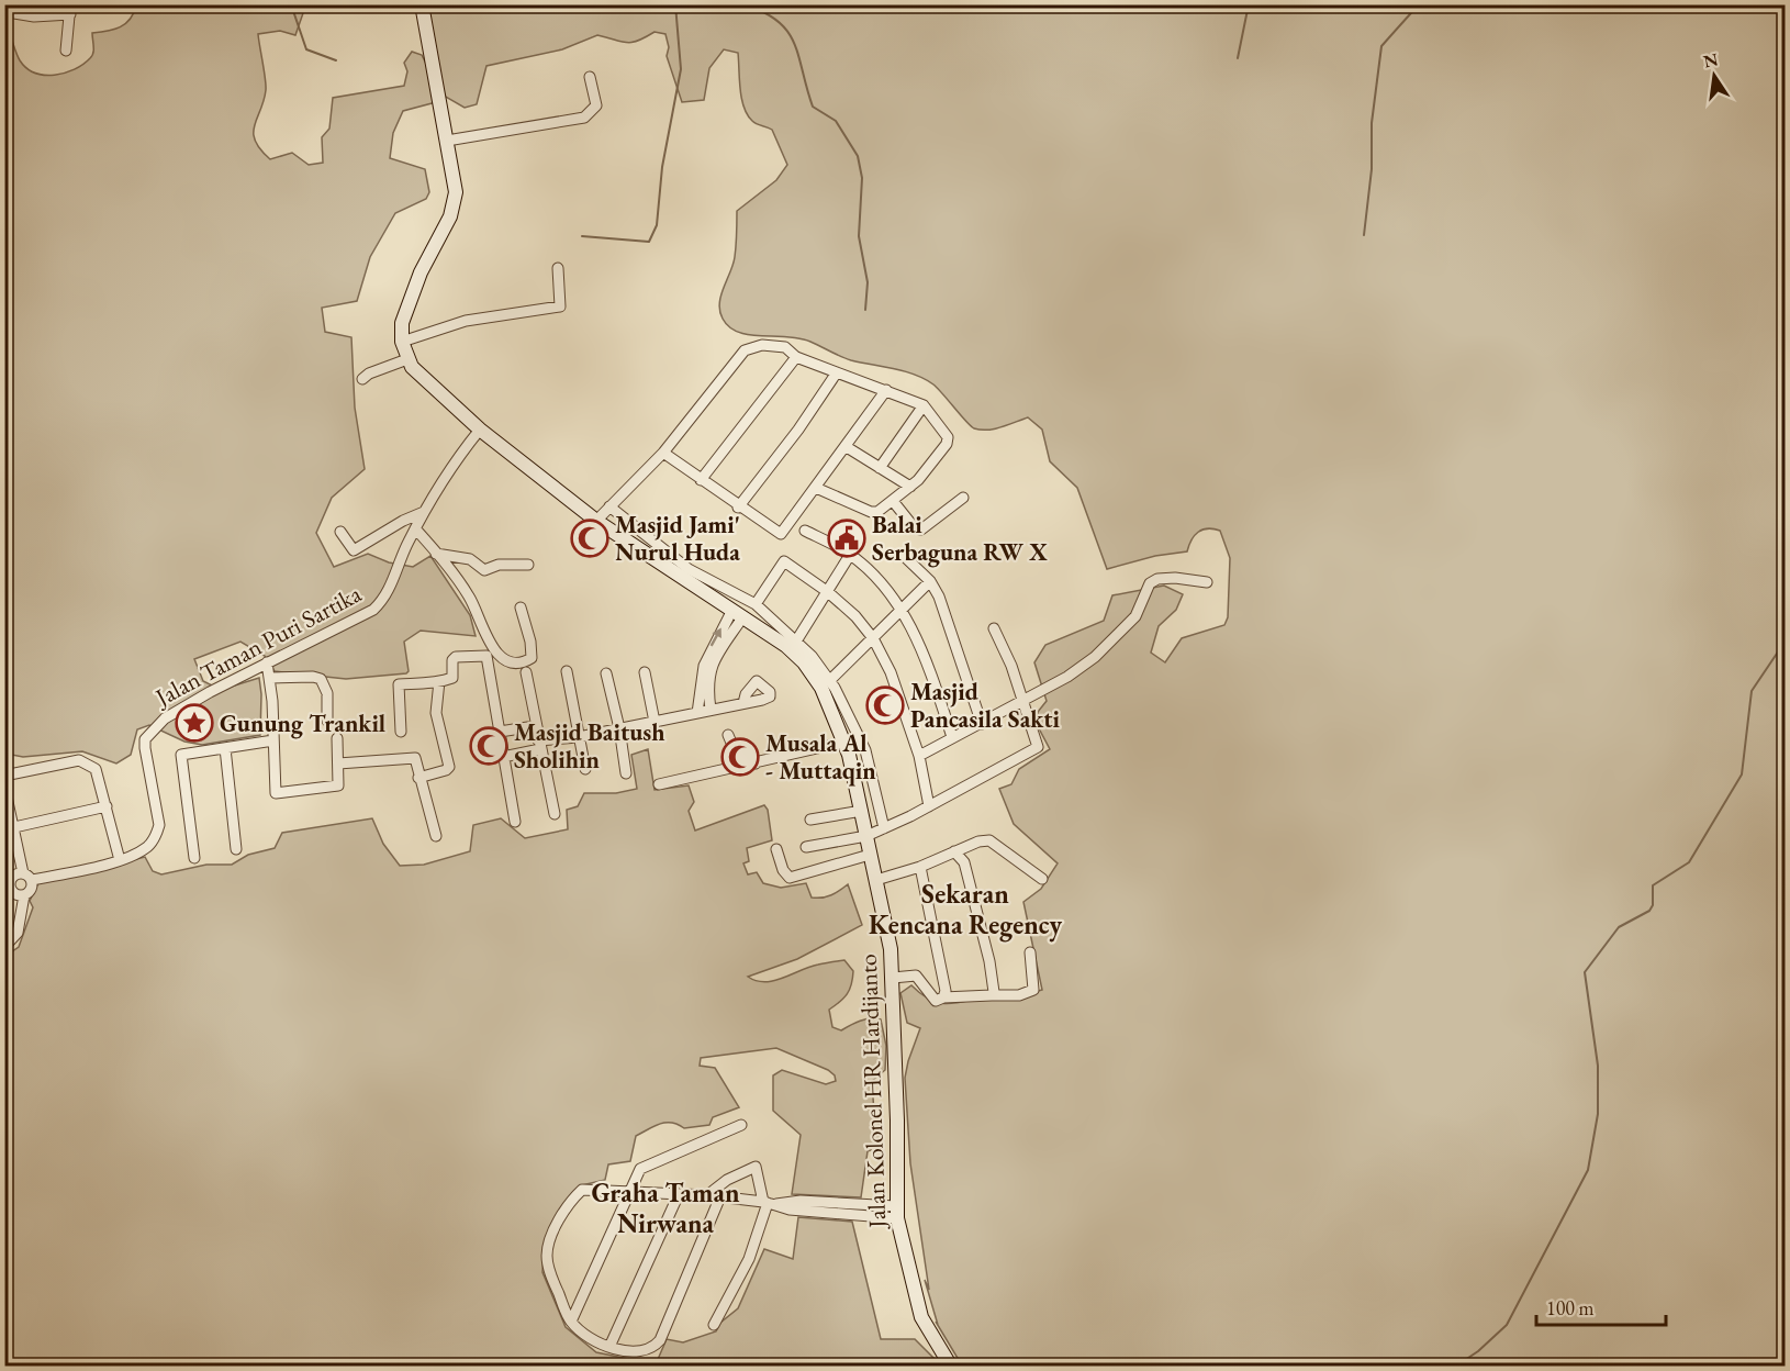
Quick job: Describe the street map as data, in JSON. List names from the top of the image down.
{
  "streets": {
    "main road": ["Jalan Kolonel HR Hardijanto"],
    "street": ["Jalan Taman Puri Sartika"]
  },
  "crossings": [
    ["Jalan Taman Puri Sartika", "Jalan Kolonel HR Hardijanto"]
  ],
  "districts": ["Sekaran Kencana Regency", "Graha Taman Nirwana"],
  "places": {
    "mosque": [
      "Masjid Jami' Nurul Huda",
      "Masjid Pancasila Sakti",
      "Masjid Baitush Sholihin",
      "Musala Al - Muttaqin"
    ],
    "public building": ["Balai Serbaguna RW X"],
    "place": ["Gunung Trankil"]
  },
  "scale_bar": "100 m",
  "north": "top"
}
